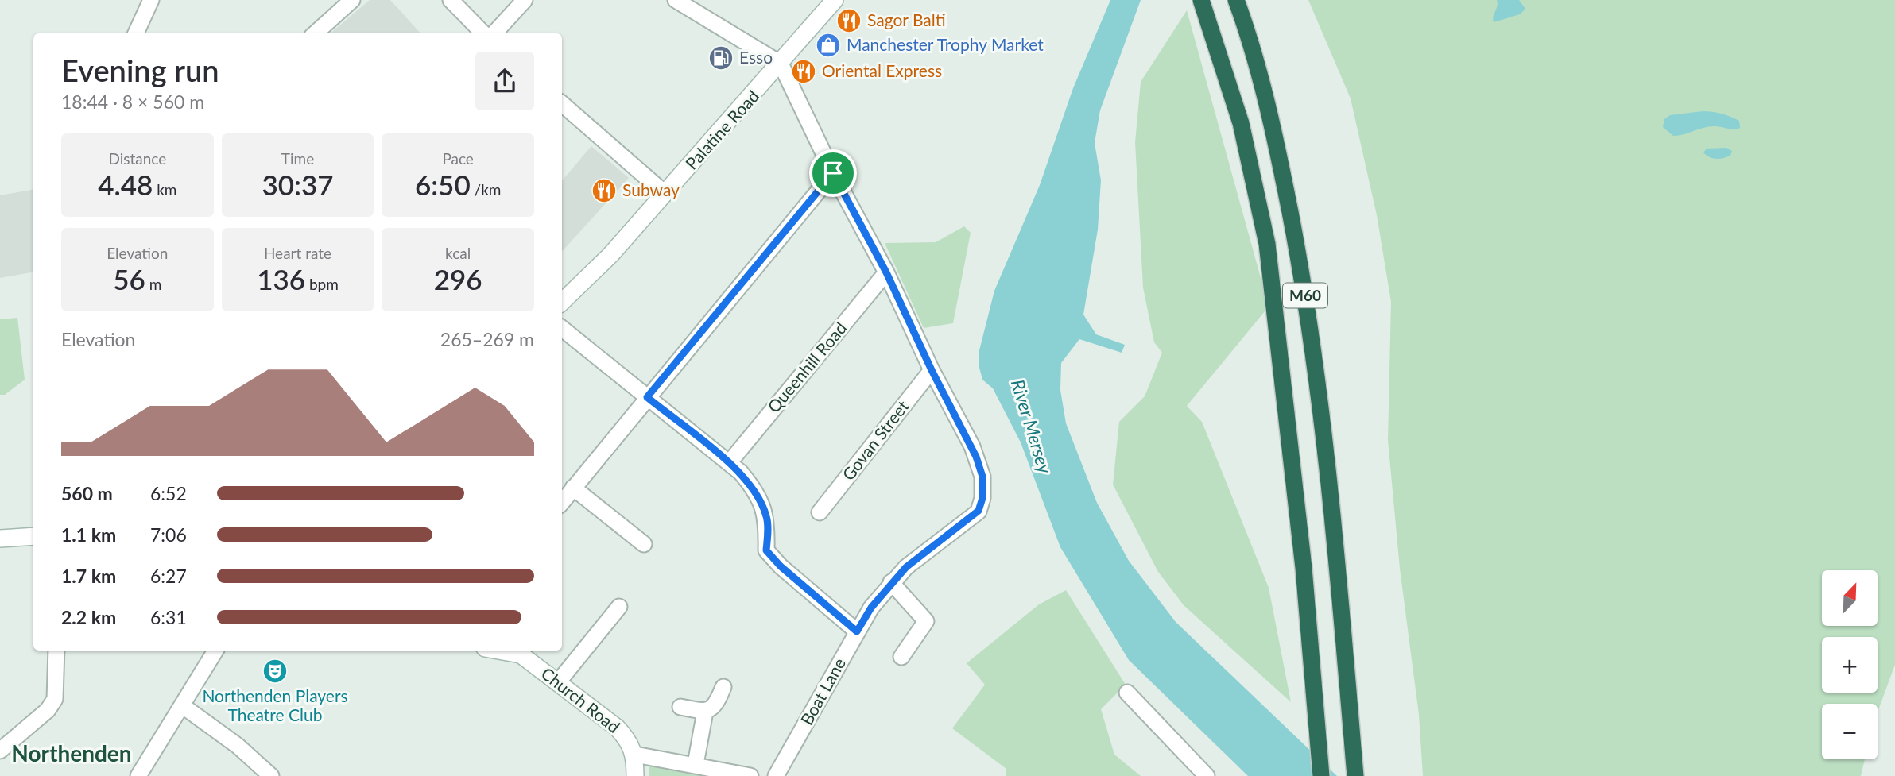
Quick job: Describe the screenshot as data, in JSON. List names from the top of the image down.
{
  "streets": {
    "highway": ["M60"],
    "main road": ["Palatine Road", "Church Road"],
    "street": ["Queenhill Road", "Govan Street", "Boat Lane"]
  },
  "crossings": [
    ["Palatine Road", "Boat Lane"],
    ["Queenhill Road", "Boat Lane"],
    ["Govan Street", "Boat Lane"]
  ],
  "districts": ["Northenden"],
  "water": ["River Mersey"],
  "places": {
    "restaurant": ["Sagor Balti", "Oriental Express", "Subway"],
    "shop": ["Manchester Trophy Market"],
    "fuel station": ["Esso"],
    "theatre": ["Northenden Players Theatre Club"]
  },
  "north": "top right",
  "page": {
    "heading": ["Evening run", "18:44 · 8 × 560 m"],
    "stats": [
      ["Distance", "4.48 km"],
      ["Time", "30:37"],
      ["Pace", "6:50 /km"],
      ["Elevation", "56 m"],
      ["Heart rate", "136 bpm"],
      ["kcal", "296"]
    ],
    "chart": ["Elevation", "265–269 m"],
    "list": [
      {
        "name": "560 m",
        "note": "6:52"
      },
      {
        "name": "1.1 km",
        "note": "7:06"
      },
      {
        "name": "1.7 km",
        "note": "6:27"
      },
      {
        "name": "2.2 km",
        "note": "6:31"
      }
    ],
    "map_buttons": ["+", "−"]
  }
}
